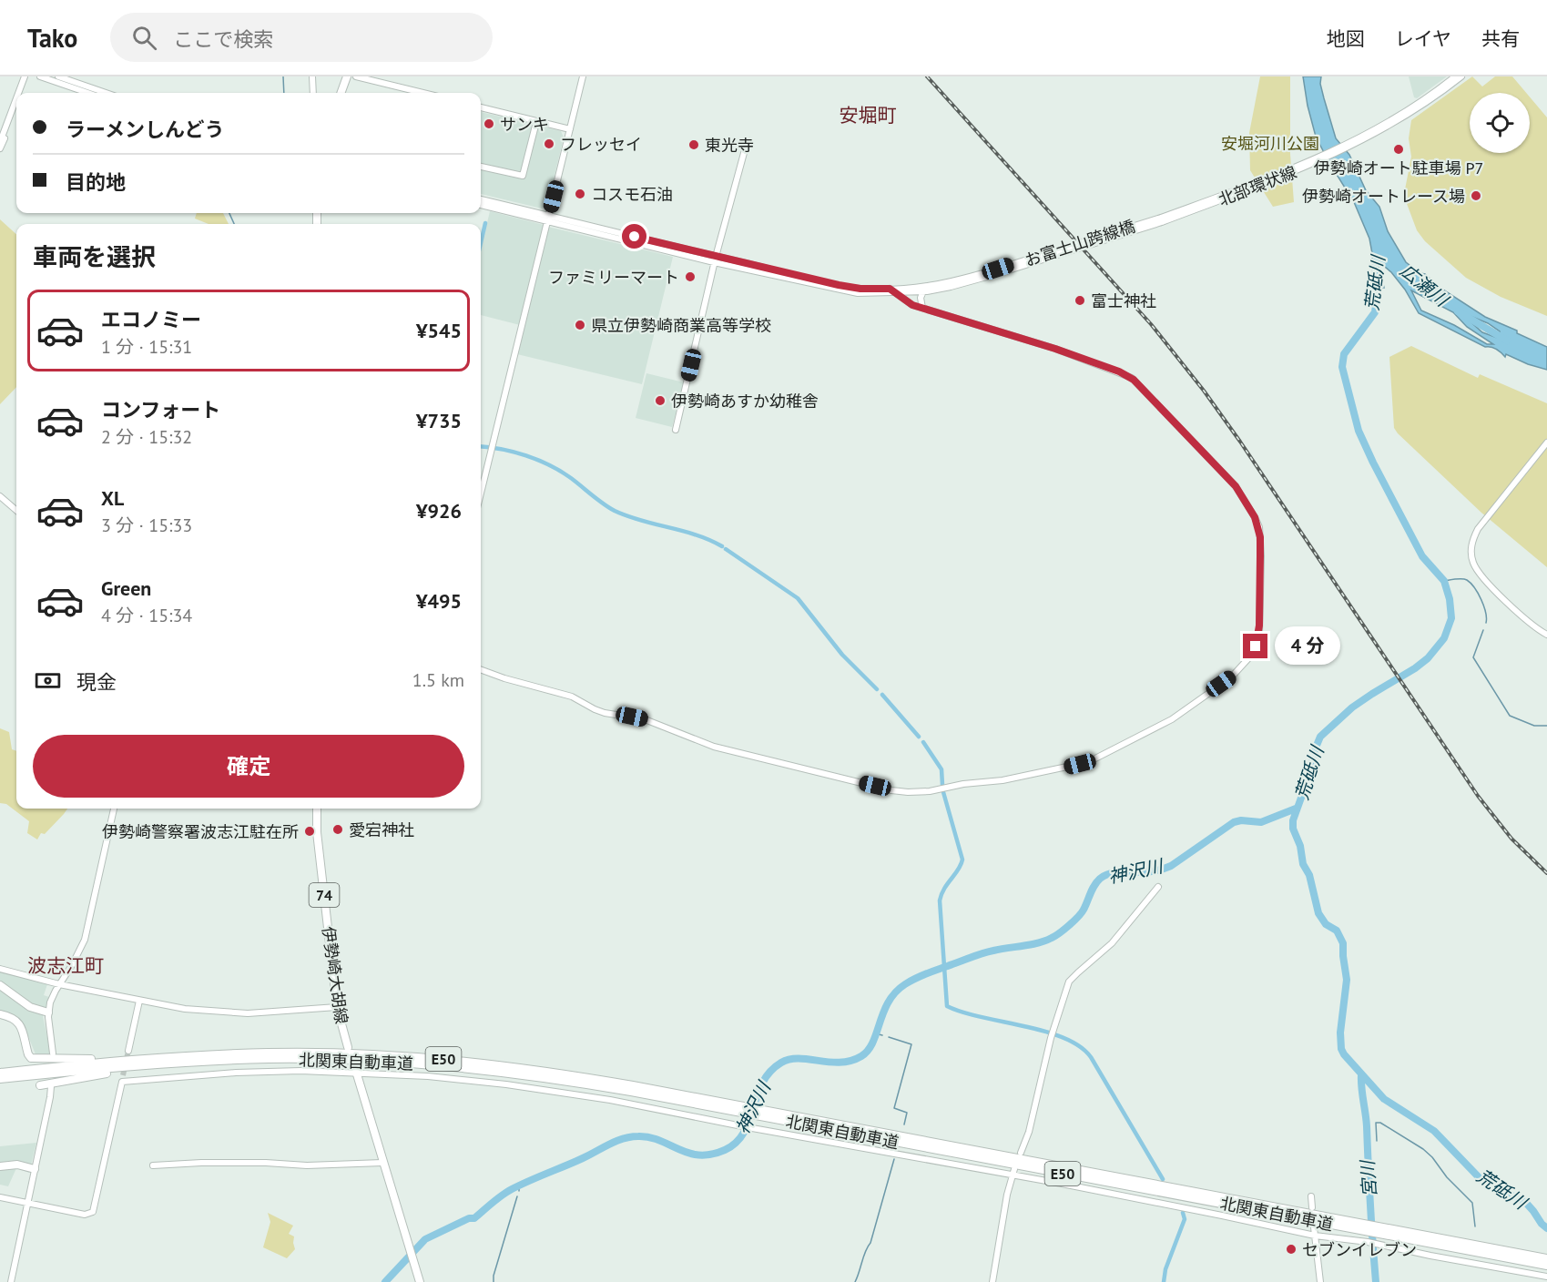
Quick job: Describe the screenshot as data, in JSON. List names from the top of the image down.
{
  "streets": {
    "highway": ["E50", "北関東自動車道"],
    "main road": ["74", "伊勢崎大胡線"],
    "street": ["北部環状線", "お富士山跨線橋"]
  },
  "crossings": [
    ["北部環状線", "お富士山跨線橋"]
  ],
  "districts": ["安堀町", "波志江町"],
  "water": [
    "荒砥川",
    "広瀬川",
    "神沢川",
    "宮川"
  ],
  "parks": ["安堀河川公園"],
  "places": [
    "サンキ",
    "フレッセイ",
    "東光寺",
    "伊勢崎オート駐車場 P7",
    "コスモ石油",
    "伊勢崎オートレース場",
    "ファミリーマート",
    "富士神社",
    "県立伊勢崎商業高等学校",
    "伊勢崎あすか幼稚舎",
    "愛宕神社",
    "伊勢崎警察署波志江駐在所",
    "セブンイレブン"
  ],
  "page": {
    "header": "Tako",
    "search": "ここで検索",
    "nav": ["地図", "レイヤ", "共有"],
    "banner": ["ラーメンしんどう", "目的地"],
    "heading": "車両を選択",
    "list": [
      {
        "name": "エコノミー",
        "note": "1 分 · 15:31",
        "value": "¥545"
      },
      {
        "name": "コンフォート",
        "note": "2 分 · 15:32",
        "value": "¥735"
      },
      {
        "name": "XL",
        "note": "3 分 · 15:33",
        "value": "¥926"
      },
      {
        "name": "Green",
        "note": "4 分 · 15:34",
        "value": "¥495"
      }
    ],
    "bubble": "4 分",
    "pay": ["現金", "1.5 km"],
    "buttons": "確定"
  }
}
